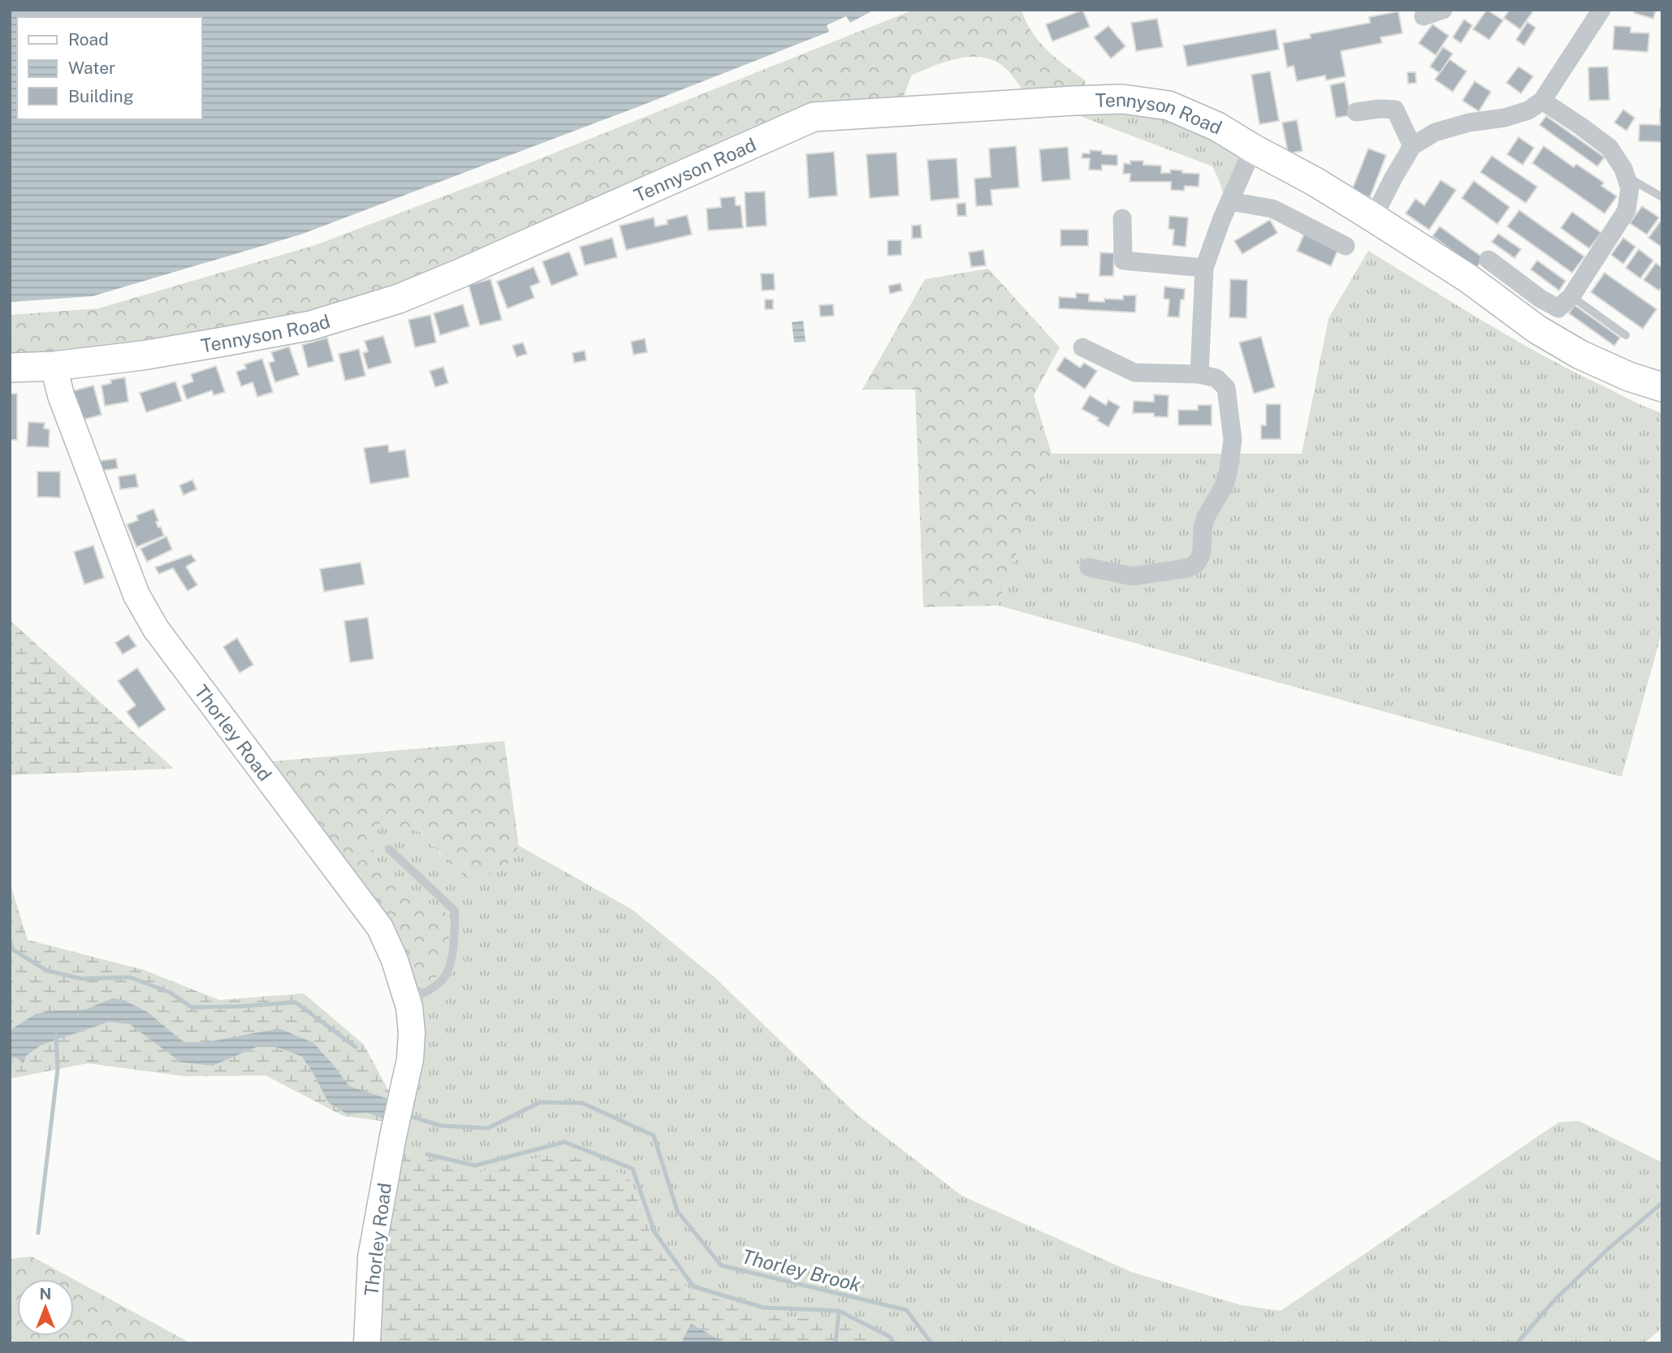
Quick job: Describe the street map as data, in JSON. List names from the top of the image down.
{
  "streets": {
    "main road": ["Tennyson Road", "Thorley Road"]
  },
  "crossings": [
    ["Tennyson Road", "Thorley Road"]
  ],
  "water": ["Thorley Brook"],
  "legend": ["Road", "Water", "Building"],
  "north": "top"
}
